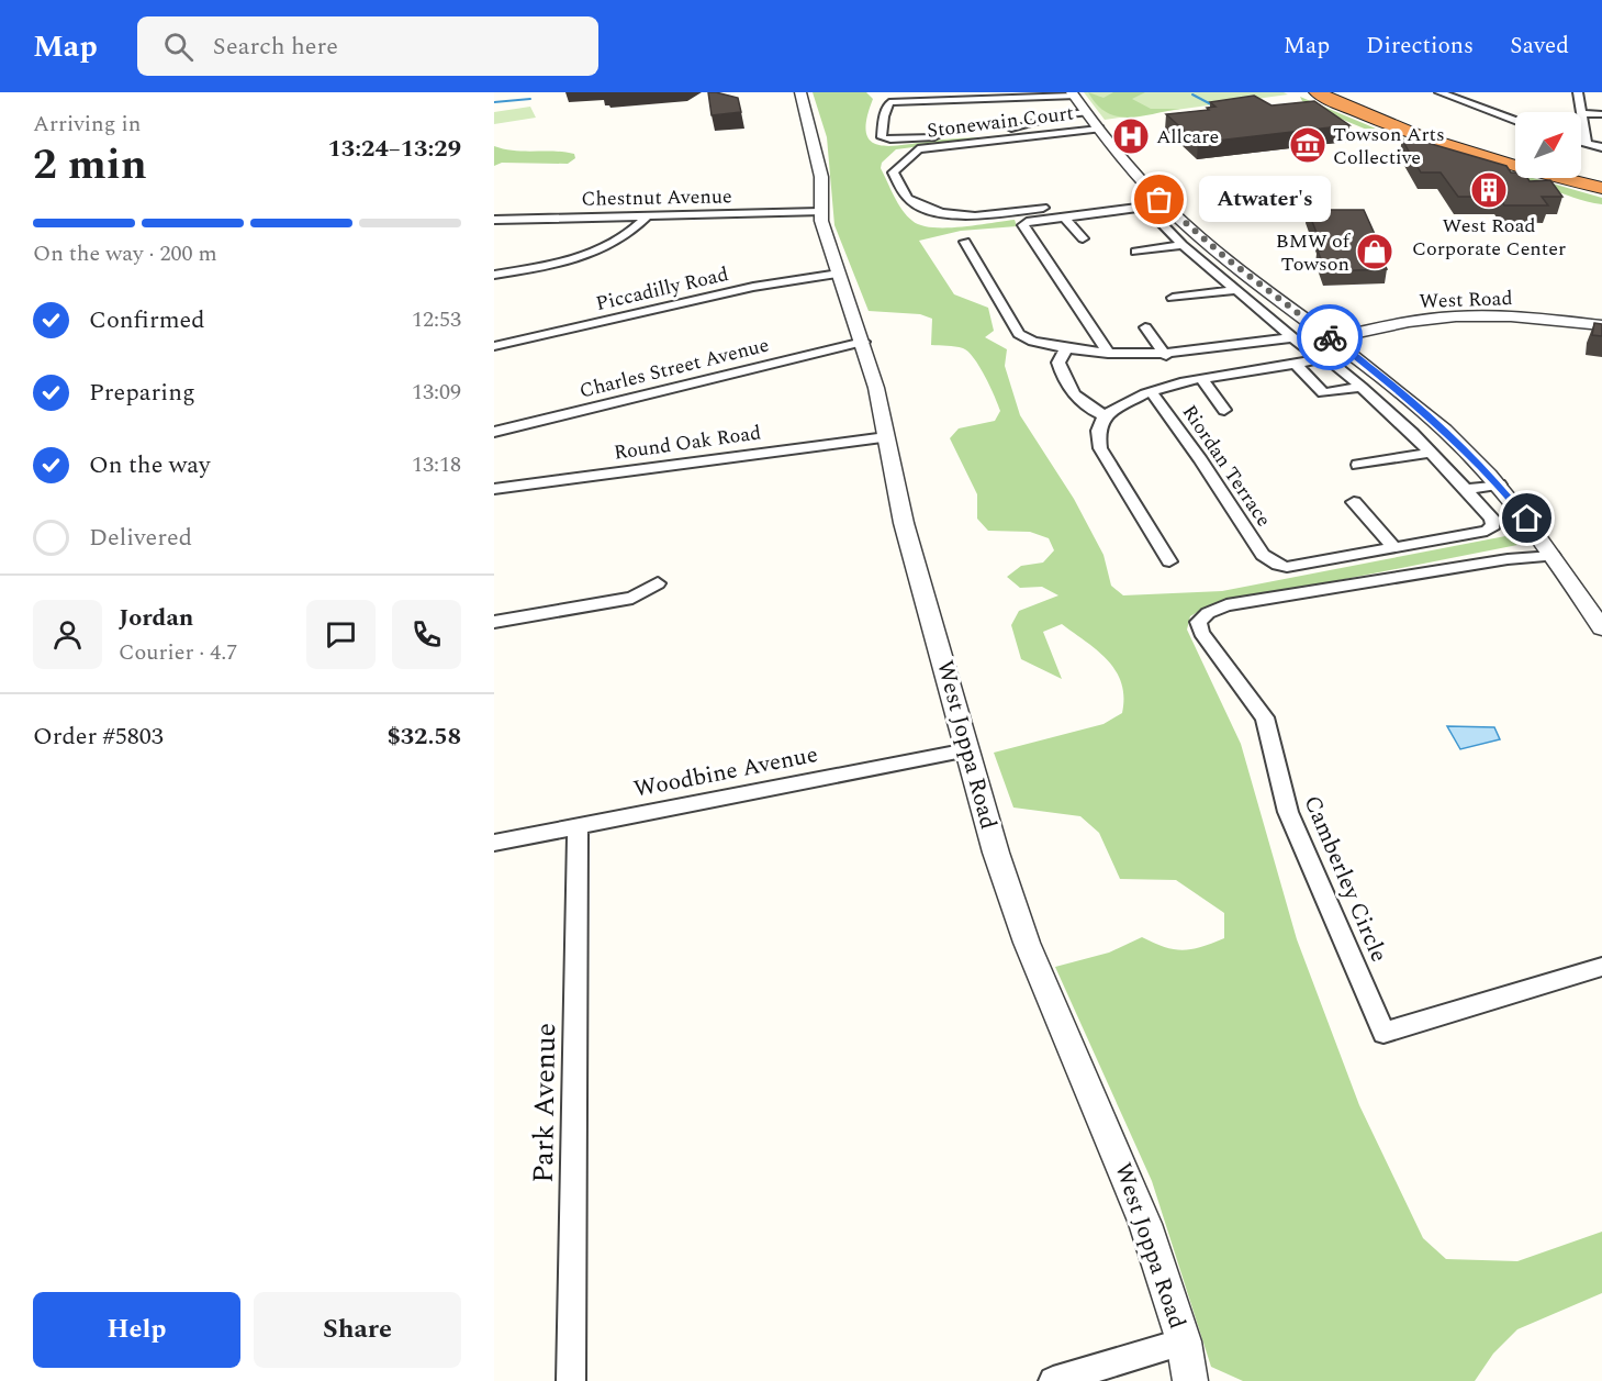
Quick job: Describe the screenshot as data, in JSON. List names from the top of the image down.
{
  "streets": {
    "street": [
      "Stonewain Court",
      "Chestnut Avenue",
      "Piccadilly Road",
      "West Road",
      "Charles Street Avenue",
      "Round Oak Road",
      "Riordan Terrace",
      "West Joppa Road",
      "Woodbine Avenue",
      "Camberley Circle",
      "Park Avenue"
    ]
  },
  "crossings": [
    ["Chestnut Avenue", "West Joppa Road"],
    ["Piccadilly Road", "West Joppa Road"],
    ["Charles Street Avenue", "West Joppa Road"],
    ["Round Oak Road", "West Joppa Road"],
    ["West Joppa Road", "Woodbine Avenue"],
    ["Woodbine Avenue", "Park Avenue"]
  ],
  "places": {
    "hospital": ["Allcare"],
    "museum": ["Towson Arts Collective"],
    "building": ["West Road Corporate Center"],
    "other": ["Atwater's"],
    "shop": ["BMW of Towson"]
  },
  "north": "top right",
  "page": {
    "header": "Map",
    "search": "Search here",
    "nav": ["Map", "Directions", "Saved"],
    "heading": ["2 min", "Arriving in", "13:24–13:29"],
    "panel": [
      "Jordan",
      "Courier · 4.7",
      "Order #5803",
      "$32.58"
    ],
    "bubble": "Atwater's",
    "bar": "On the way · 200 m",
    "list": [
      ["Confirmed", "12:53"],
      ["Preparing", "13:09"],
      ["On the way", "13:18"],
      "Delivered"
    ],
    "buttons": ["Help", "Share"]
  }
}
